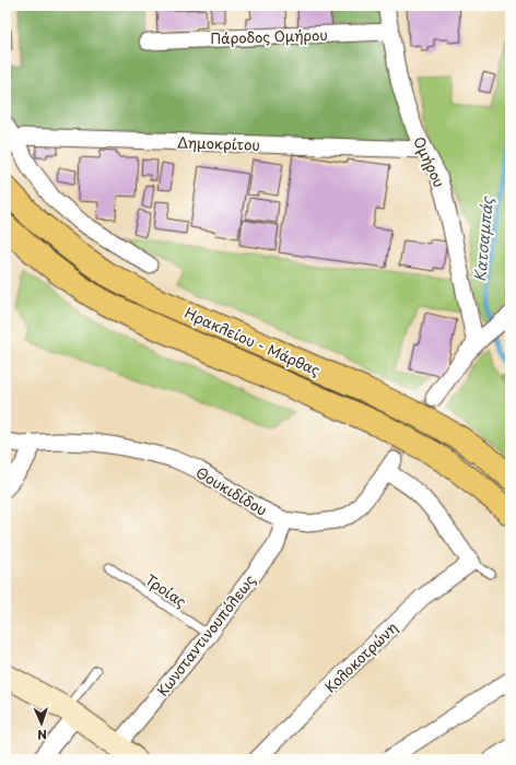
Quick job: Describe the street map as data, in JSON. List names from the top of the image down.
{
  "streets": {
    "main road": ["Ηρακλείου - Μάρθας"],
    "street": [
      "Πάροδος Ομήρου",
      "Δημοκρίτου",
      "Ομήρου",
      "Θουκιδίδου",
      "Κωνσταντινουπόλεως",
      "Κολοκοτρώνη"
    ],
    "lane": ["Τροίας"]
  },
  "crossings": [
    ["Πάροδος Ομήρου", "Ομήρου"],
    ["Δημοκρίτου", "Ομήρου"],
    ["Θουκιδίδου", "Κωνσταντινουπόλεως"],
    ["Θουκιδίδου", "Κολοκοτρώνη"],
    ["Τροίας", "Κωνσταντινουπόλεως"]
  ],
  "water": ["Κατσαμπάς"],
  "north": "bottom"
}
